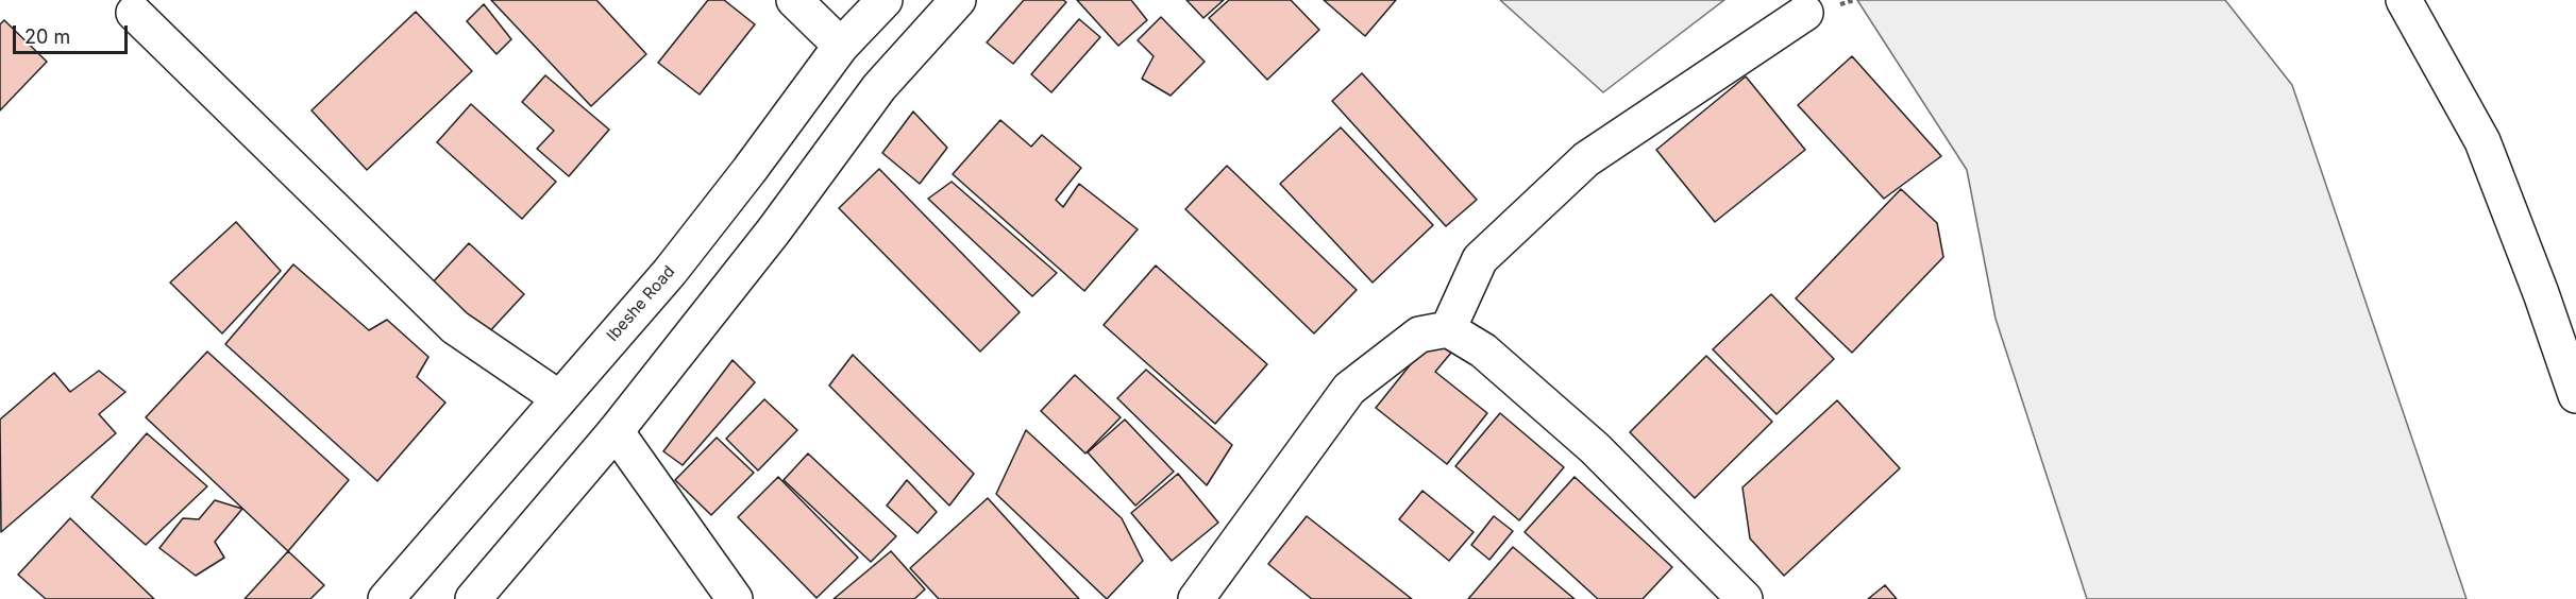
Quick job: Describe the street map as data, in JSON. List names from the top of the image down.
{
  "streets": {
    "street": ["Ibeshe Road"]
  },
  "scale_bar": "20 m"
}
